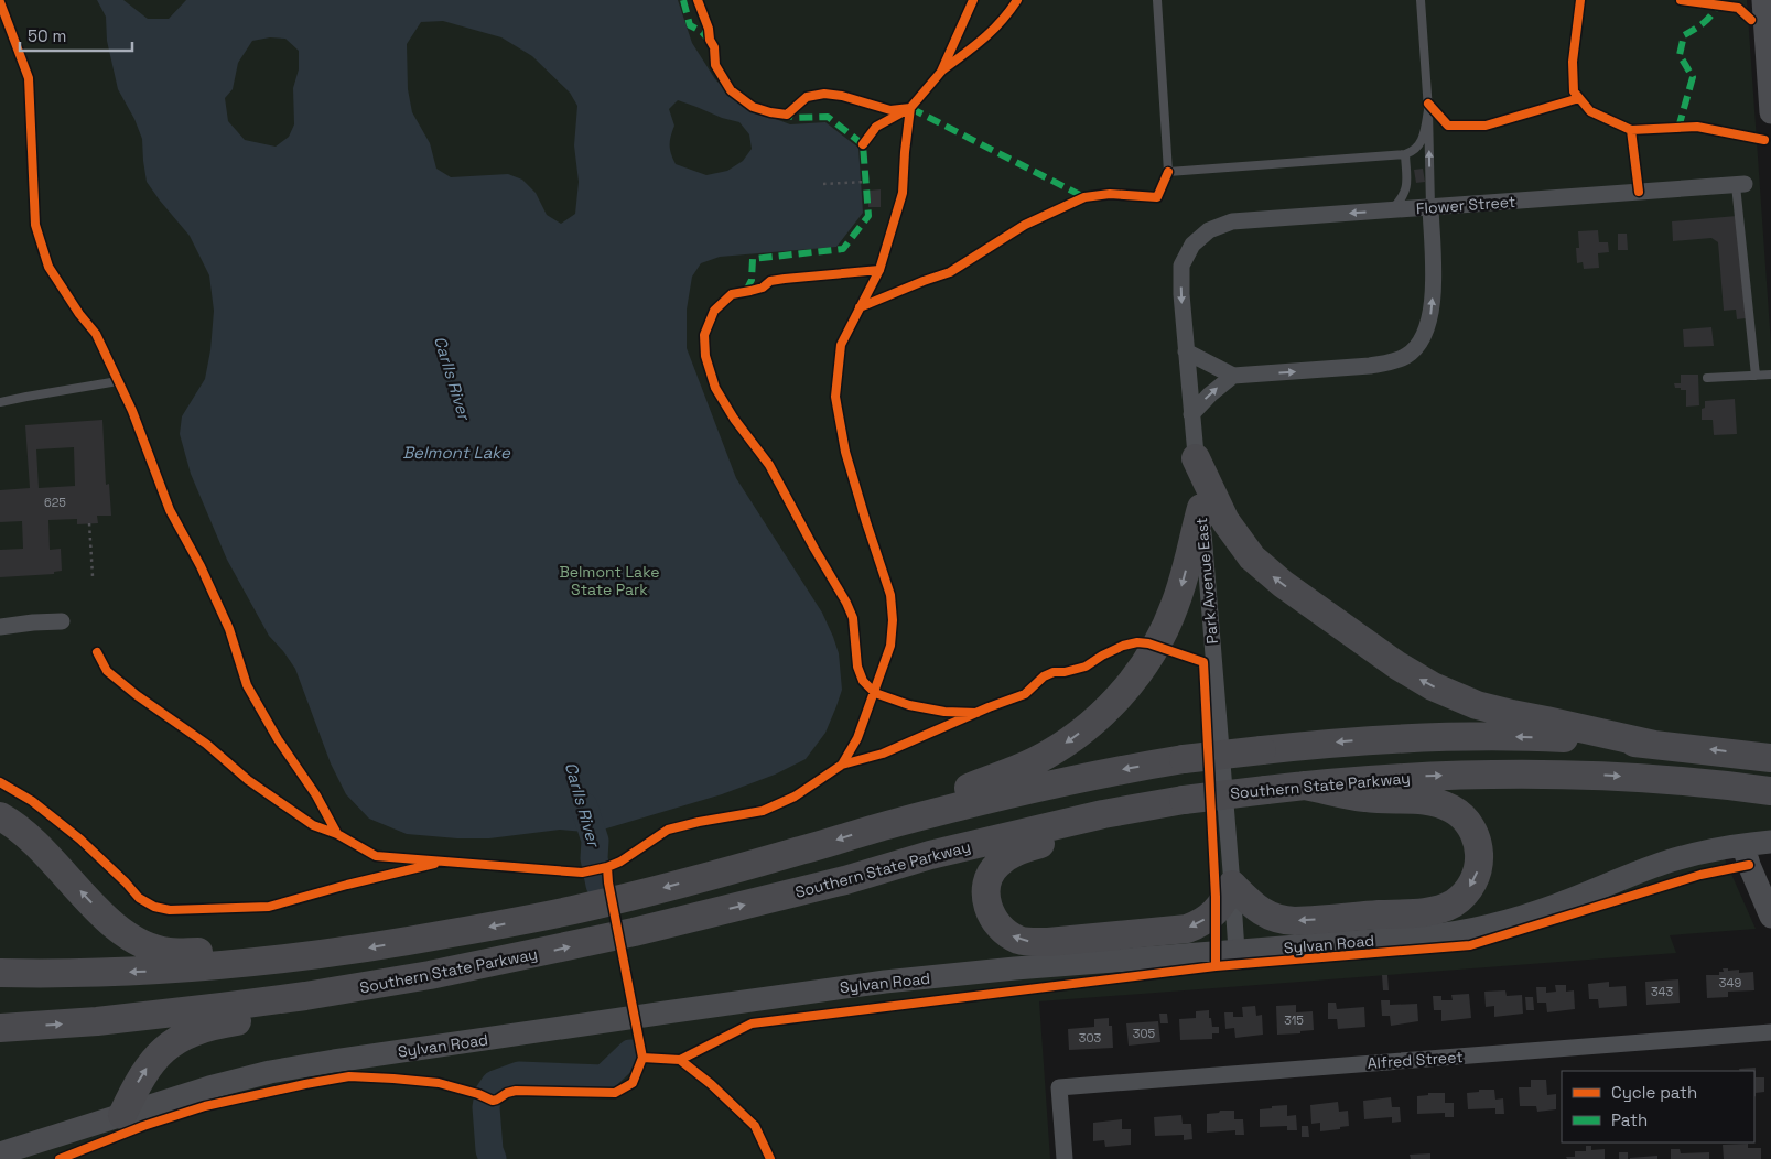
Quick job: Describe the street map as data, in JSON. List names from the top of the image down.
{
  "streets": {
    "highway": ["Southern State Parkway"],
    "street": [
      "Flower Street",
      "Park Avenue East",
      "Sylvan Road",
      "Alfred Street"
    ]
  },
  "crossings": [
    ["Flower Street", "Park Avenue East"],
    ["Park Avenue East", "Sylvan Road"]
  ],
  "one_way": ["Flower Street"],
  "water": ["Carlls River", "Belmont Lake"],
  "parks": ["Belmont Lake State Park"],
  "house_numbers": [
    "625",
    "349",
    "343",
    "315",
    "305",
    "303"
  ],
  "legend": ["Cycle path", "Path"],
  "scale_bar": "50 m"
}
